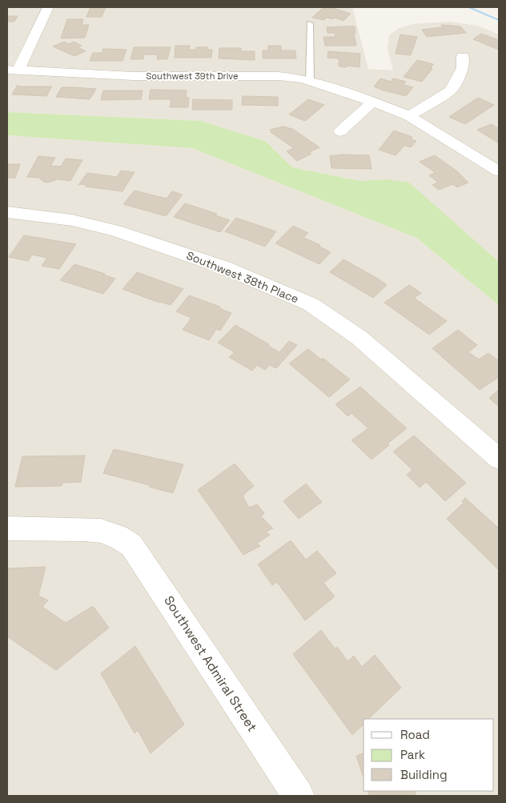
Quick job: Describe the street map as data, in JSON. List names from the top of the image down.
{
  "streets": {
    "street": ["Southwest 39th Drive", "Southwest 38th Place", "Southwest Admiral Street"]
  },
  "legend": ["Road", "Park", "Building"]
}
